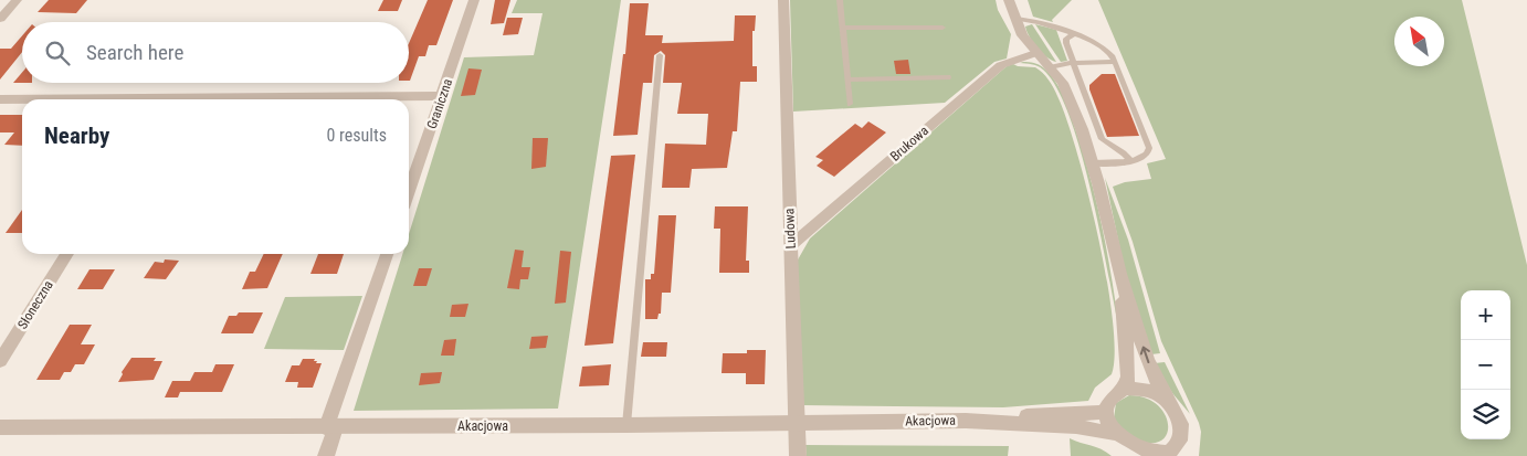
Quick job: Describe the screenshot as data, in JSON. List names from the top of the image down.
{
  "streets": {
    "street": [
      "Graniczna",
      "Brukowa",
      "Ludowa",
      "Słoneczna",
      "Akacjowa"
    ]
  },
  "crossings": [
    ["Brukowa", "Ludowa"],
    ["Ludowa", "Akacjowa"]
  ],
  "north": "top left",
  "page": {
    "search": "Search here",
    "heading": ["Nearby", "0 results"],
    "map_buttons": ["+", "−"]
  }
}
